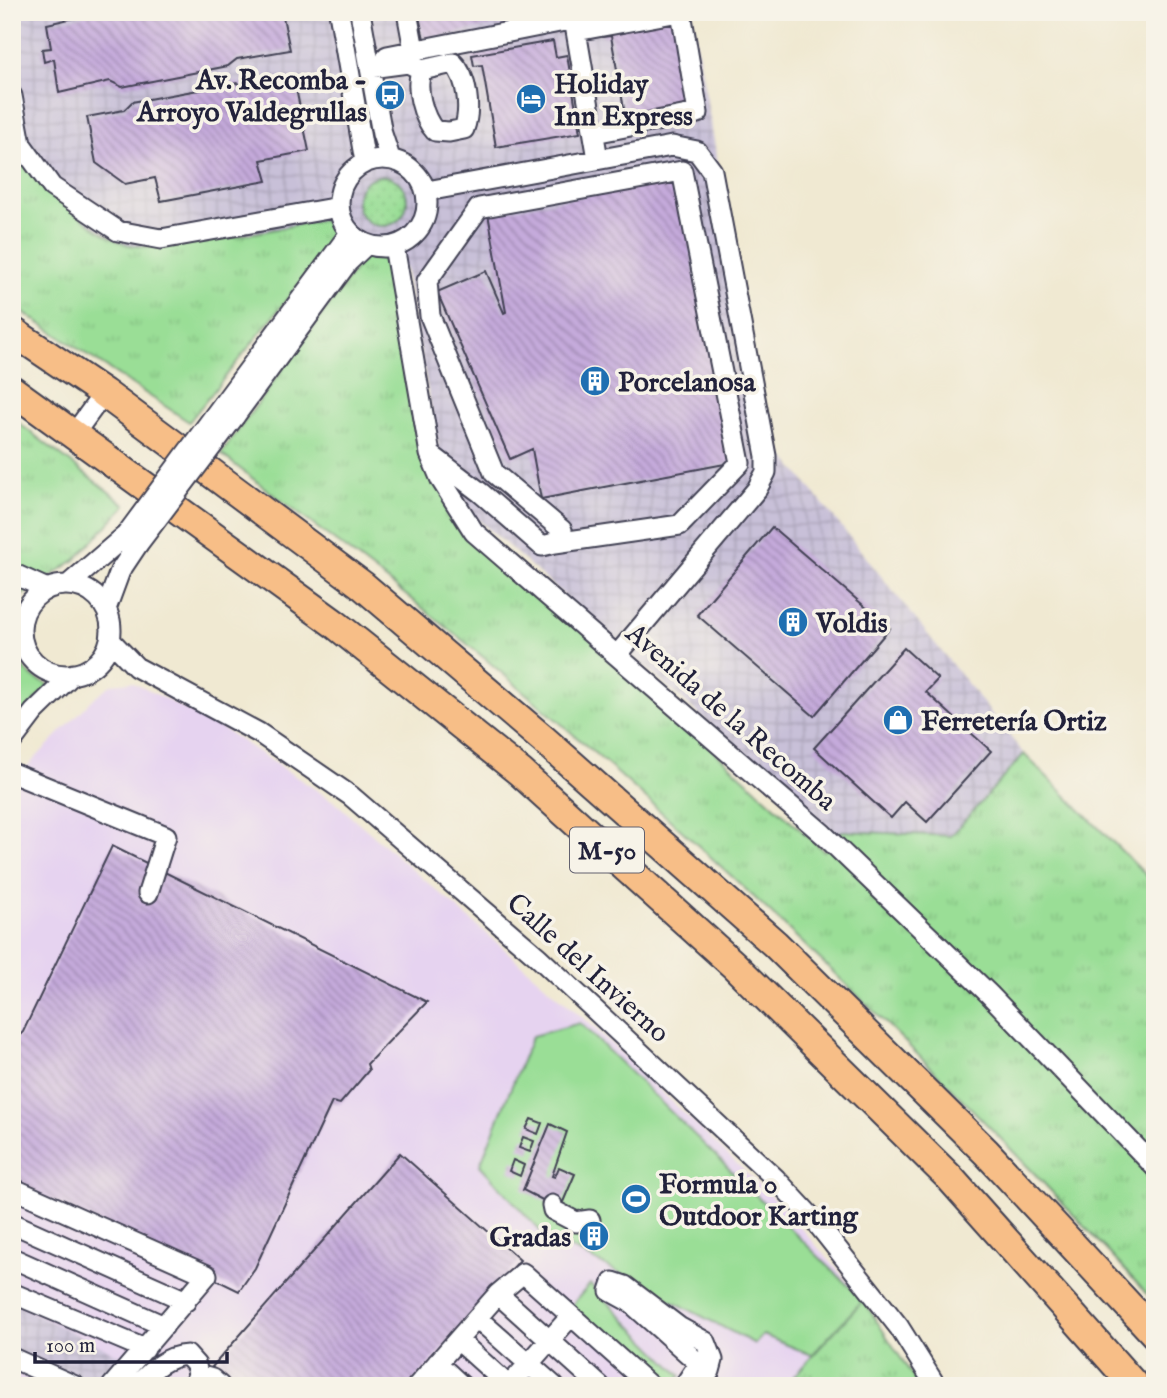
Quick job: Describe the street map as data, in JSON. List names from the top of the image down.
{
  "streets": {
    "highway": ["M-50"],
    "street": ["Avenida de la Recomba", "Calle del Invierno"]
  },
  "places": {
    "bus stop": ["Av. Recomba - Arroyo Valdegrullas"],
    "hotel": ["Holiday Inn Express"],
    "building": ["Porcelanosa", "Voldis", "Gradas"],
    "shop": ["Ferretería Ortiz"],
    "sports": ["Formula 0 Outdoor Karting"]
  },
  "scale_bar": "100 m"
}
